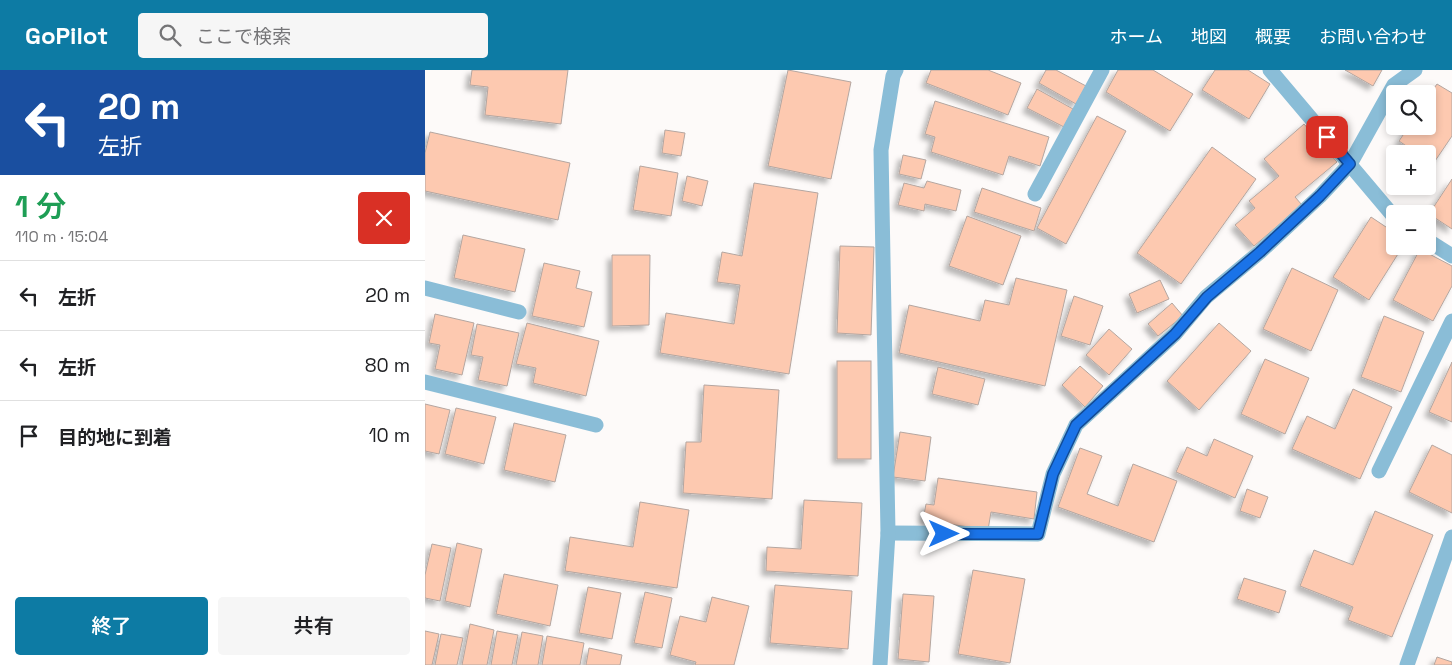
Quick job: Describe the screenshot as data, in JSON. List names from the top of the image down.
{
  "page": {
    "header": "GoPilot",
    "search": "ここで検索",
    "nav": [
      "ホーム",
      "地図",
      "概要",
      "お問い合わせ"
    ],
    "turn": ["20 m", "左折"],
    "map_buttons": ["+", "−"],
    "heading": ["1 分", "110 m · 15:04"],
    "list": [
      {
        "name": "左折",
        "value": "20 m"
      },
      {
        "name": "左折",
        "value": "80 m"
      },
      {
        "name": "目的地に到着",
        "value": "10 m"
      }
    ],
    "buttons": ["終了", "共有"]
  }
}
